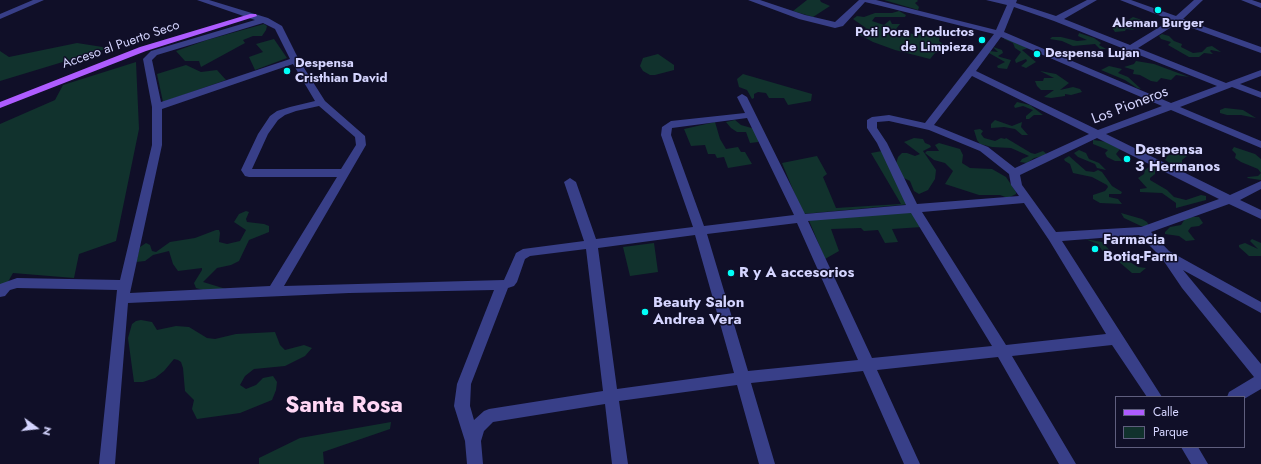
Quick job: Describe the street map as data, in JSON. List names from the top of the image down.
{
  "streets": {
    "main road": ["Acceso al Puerto Seco"],
    "street": ["Los Pioneros"]
  },
  "districts": ["Santa Rosa"],
  "places": [
    "Aleman Burger",
    "Poti Pora Productos de Limpieza",
    "Despensa Lujan",
    "Despensa Cristhian David",
    "Despensa 3 Hermanos",
    "Farmacia Botiq-Farm",
    "R y A accesorios",
    "Beauty Salon Andrea Vera"
  ],
  "legend": ["Calle", "Parque"],
  "north": "right"
}
